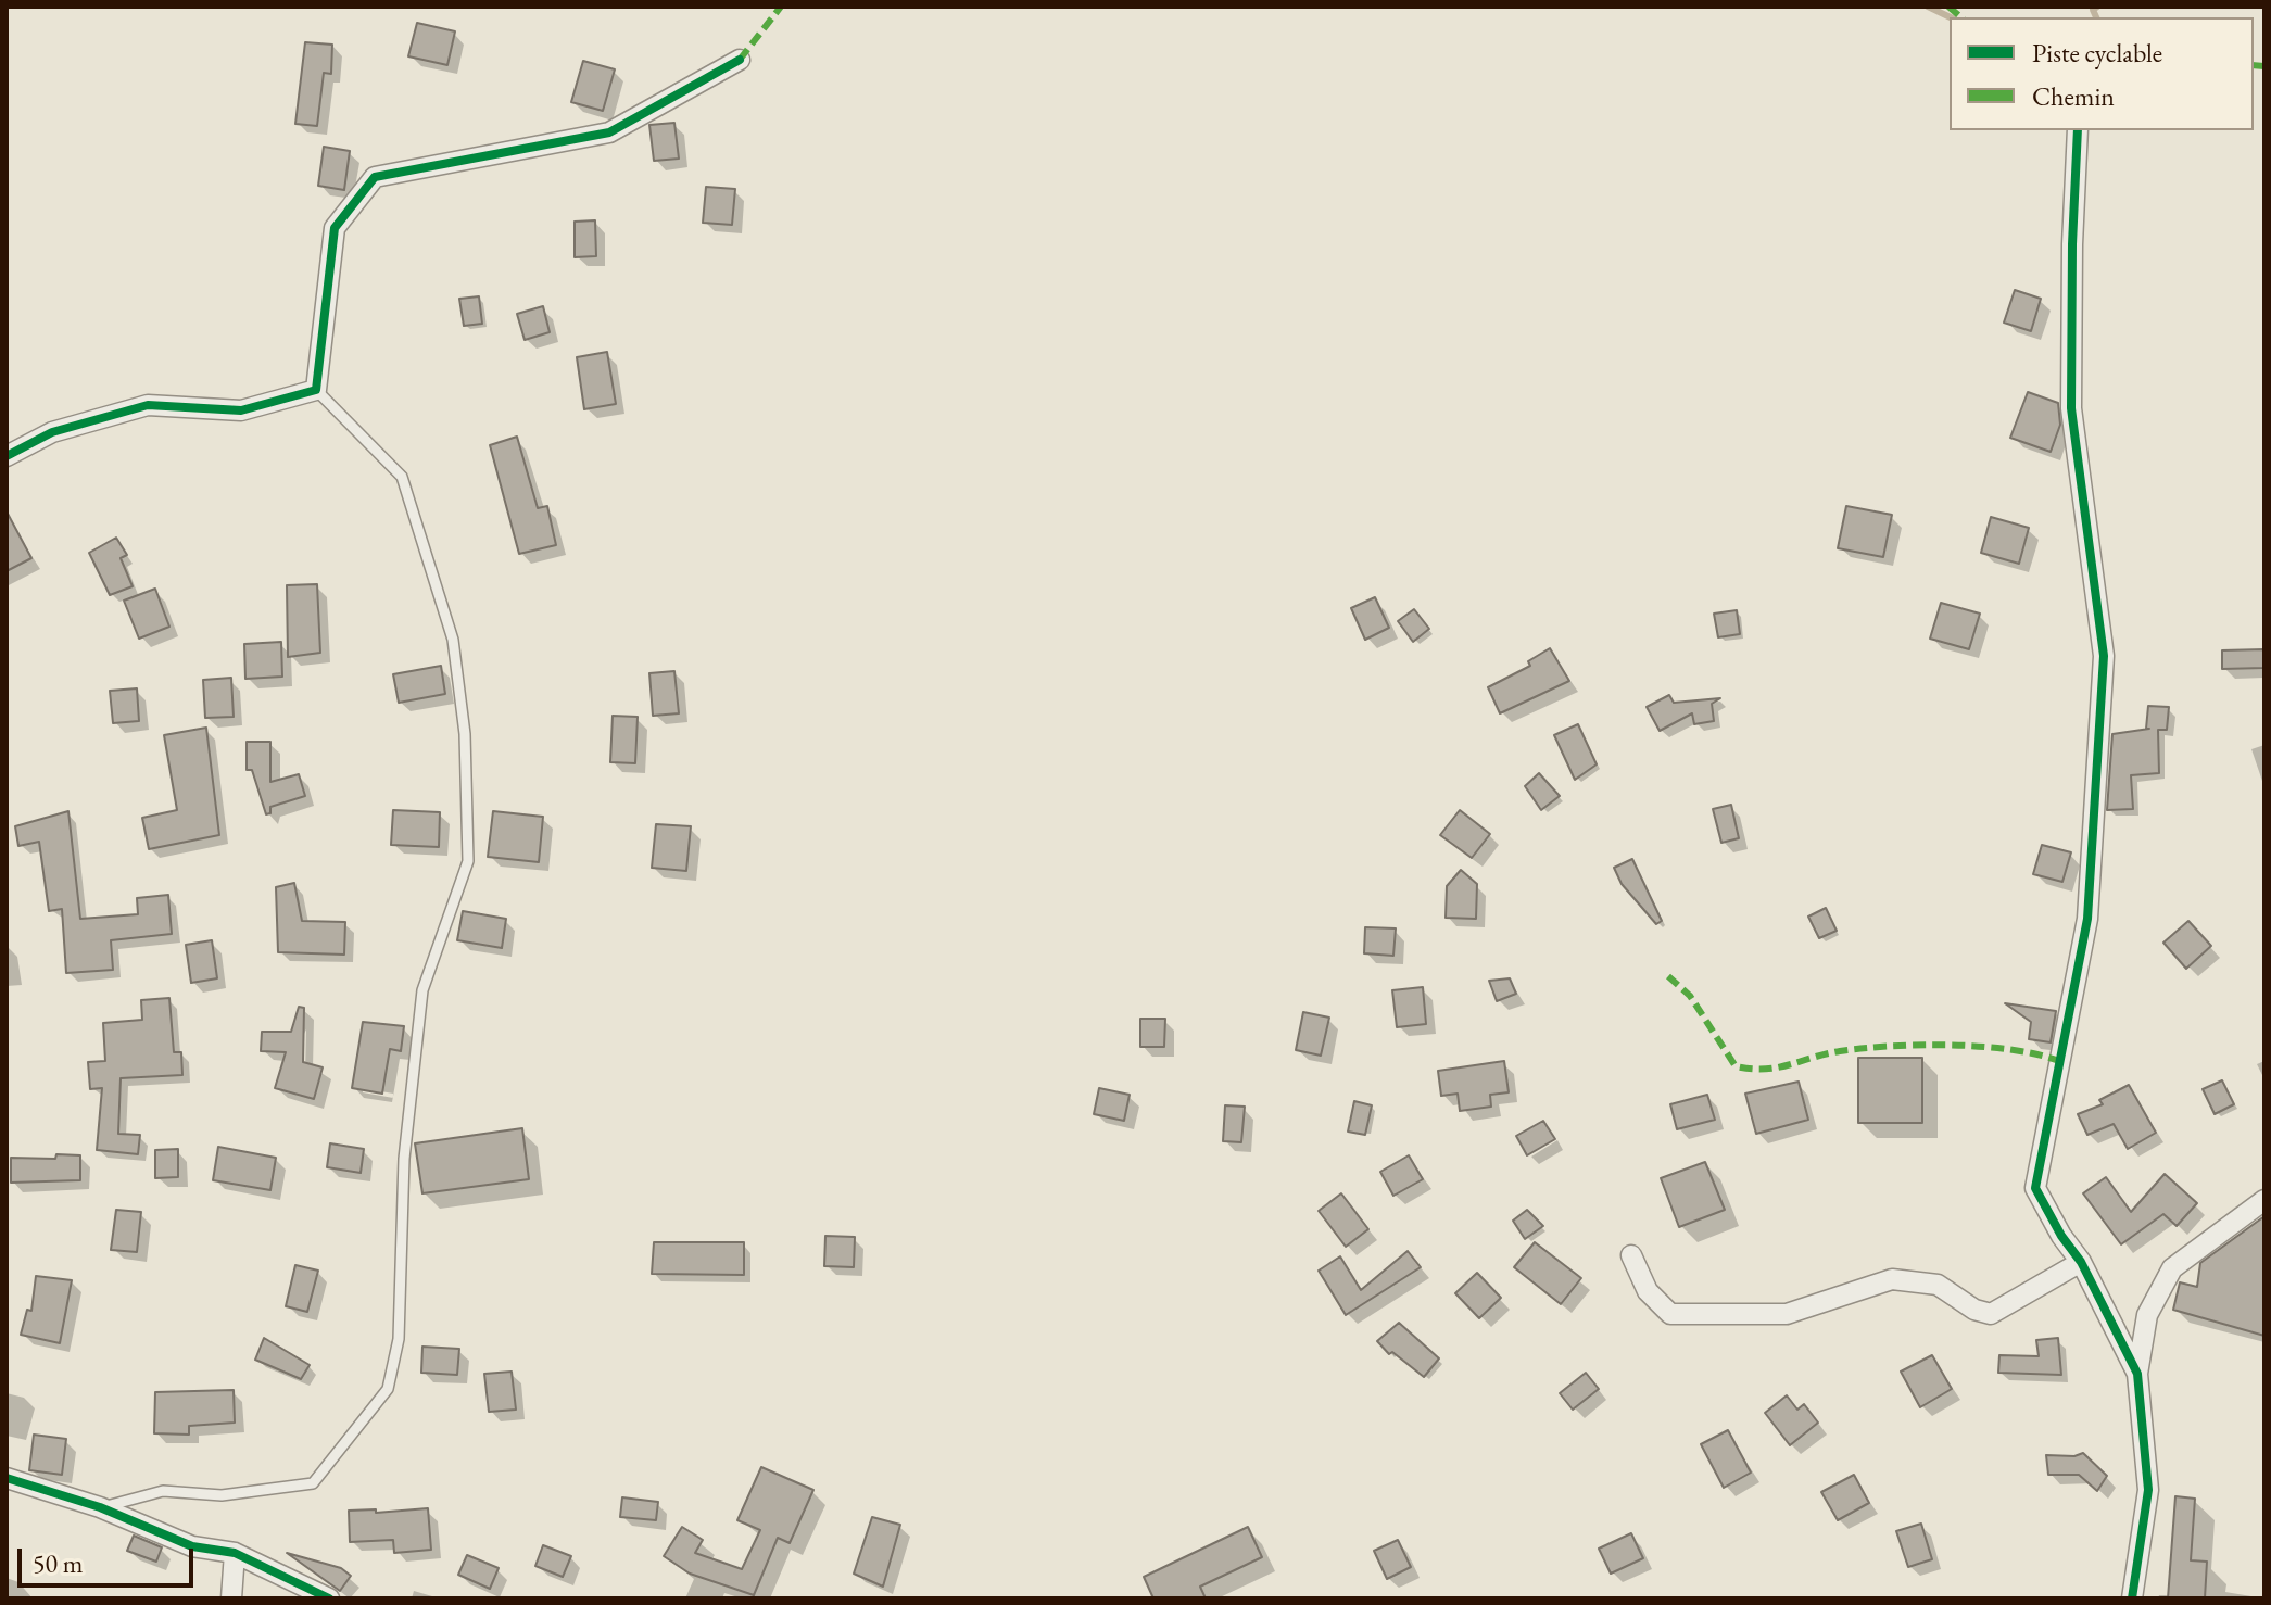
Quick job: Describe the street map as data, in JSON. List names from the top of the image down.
{
  "legend": ["Piste cyclable", "Chemin"],
  "scale_bar": "50 m"
}
